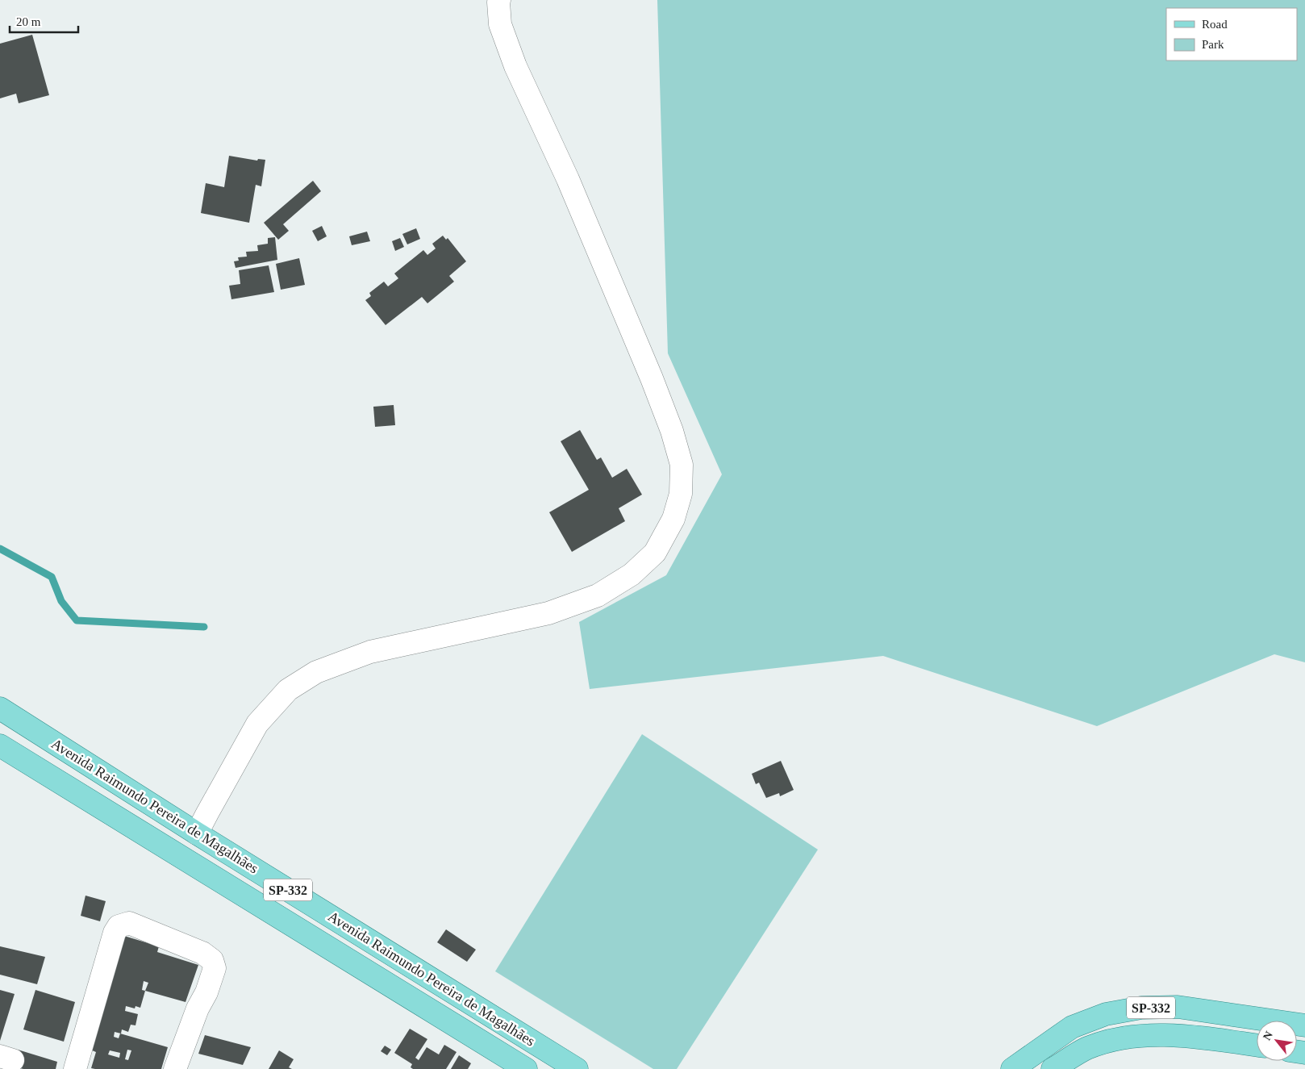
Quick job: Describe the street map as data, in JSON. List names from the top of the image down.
{
  "streets": {
    "main road": ["Avenida Raimundo Pereira de Magalhães", "SP-332"]
  },
  "legend": ["Road", "Park"],
  "scale_bar": "20 m",
  "north": "top left"
}
